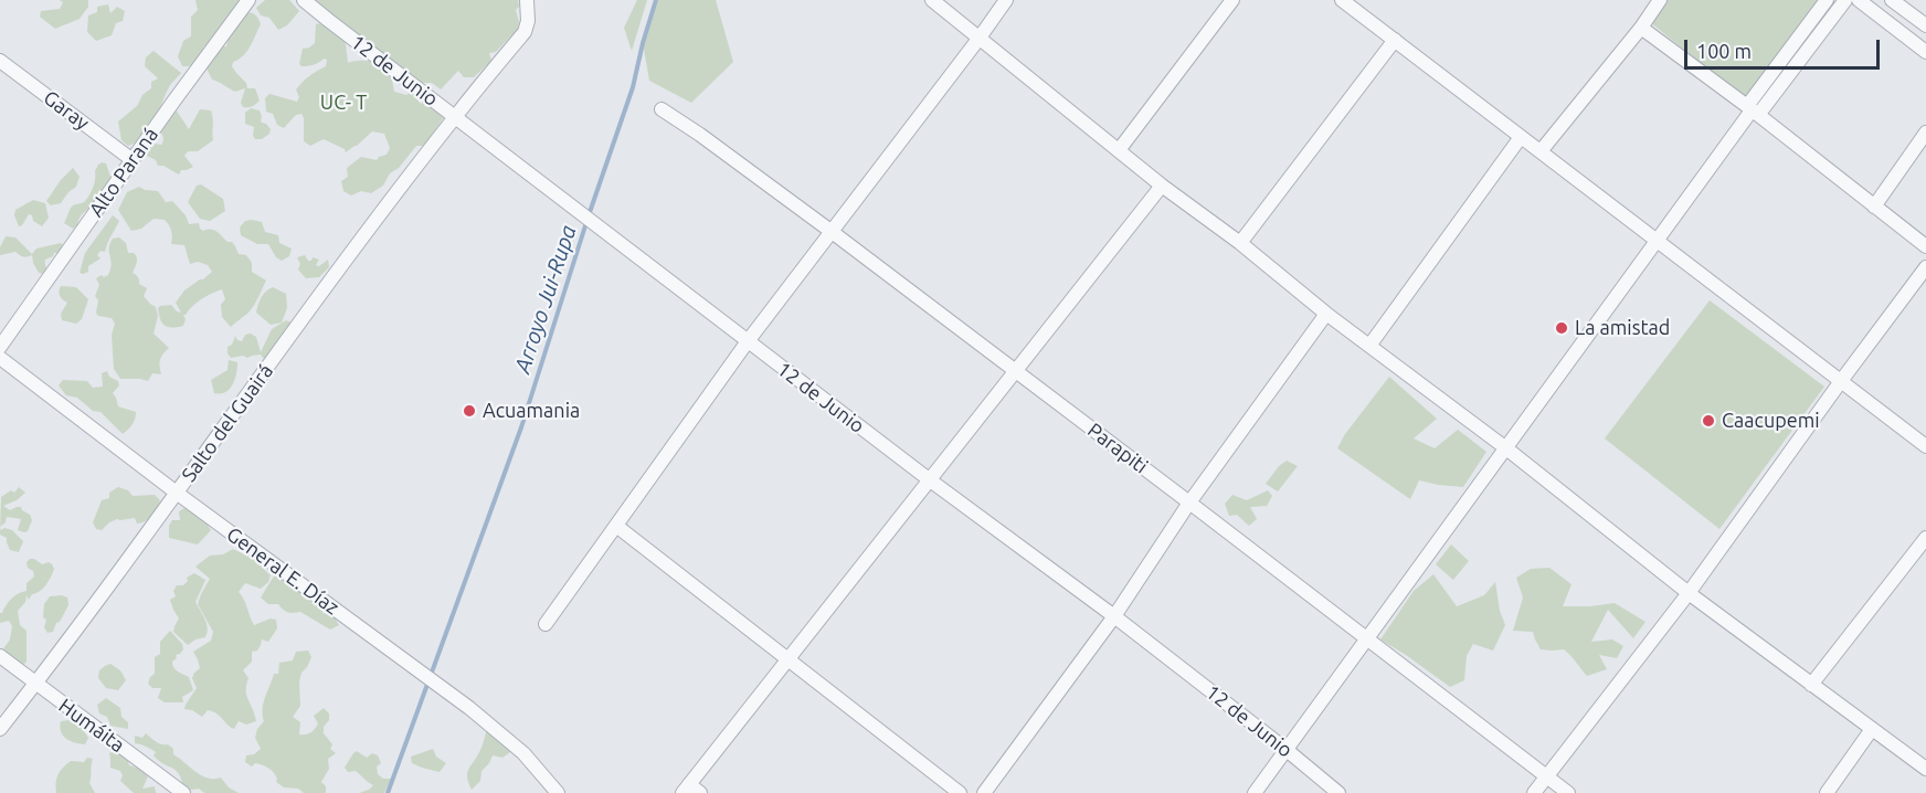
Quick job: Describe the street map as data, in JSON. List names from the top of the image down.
{
  "streets": {
    "street": [
      "12 de Junio",
      "Garay",
      "Alto Paraná",
      "Salto del Guairá",
      "Parapiti",
      "General E. Díaz",
      "Humáita"
    ]
  },
  "crossings": [
    ["12 de Junio", "Salto del Guairá"],
    ["Garay", "Alto Paraná"],
    ["Salto del Guairá", "General E. Díaz"],
    ["Salto del Guairá", "Humáita"]
  ],
  "water": ["Arroyo Jui-Rupa"],
  "parks": ["UC- T"],
  "places": ["La amistad", "Acuamania", "Caacupemi"],
  "scale_bar": "100 m"
}
